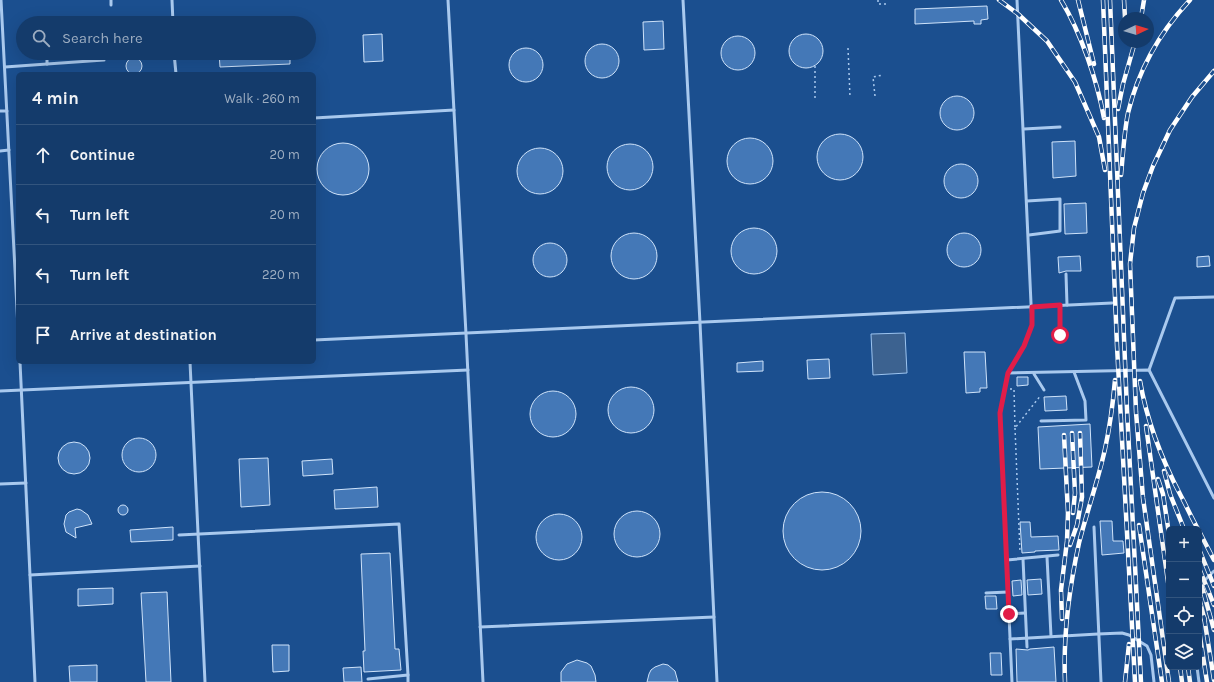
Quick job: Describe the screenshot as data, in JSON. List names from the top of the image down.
{
  "north": "right",
  "page": {
    "search": "Search here",
    "heading": ["4 min", "Walk · 260 m"],
    "list": [
      ["Continue", "20 m"],
      ["Turn left", "20 m"],
      ["Turn left", "220 m"],
      "Arrive at destination"
    ],
    "map_buttons": ["+", "−"]
  }
}
